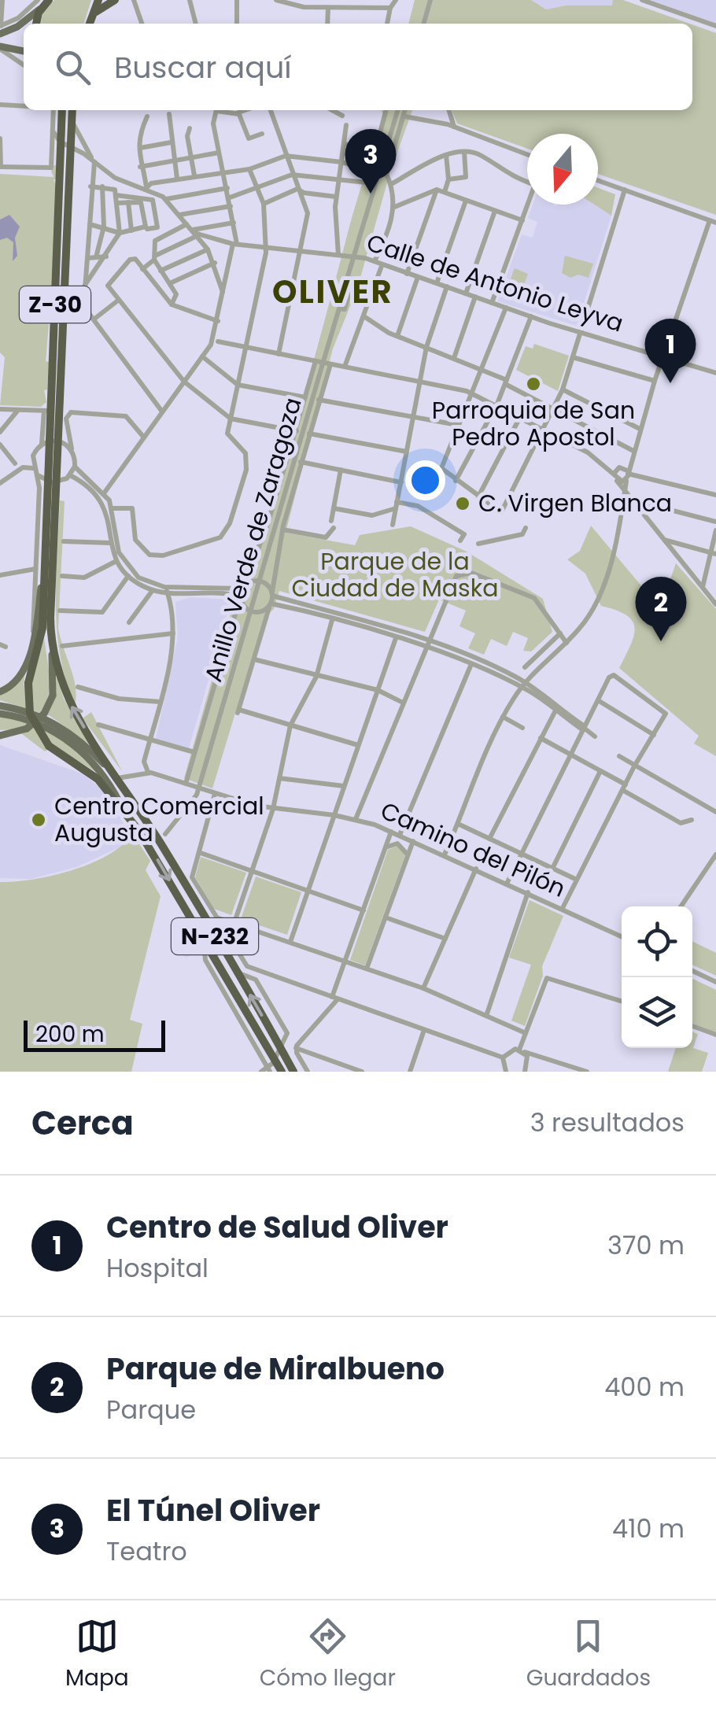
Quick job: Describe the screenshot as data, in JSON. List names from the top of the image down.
{
  "streets": {
    "highway": ["Z-30", "N-232"],
    "street": ["Calle de Antonio Leyva", "Anillo Verde de Zaragoza", "Camino del Pilón"]
  },
  "crossings": [
    ["Calle de Antonio Leyva", "Anillo Verde de Zaragoza"],
    ["Z-30", "Camino del Pilón"],
    ["Z-30", "N-232"],
    ["Anillo Verde de Zaragoza", "Camino del Pilón"],
    ["Camino del Pilón", "N-232"]
  ],
  "districts": ["OLIVER"],
  "parks": ["Parque de la Ciudad de Maska"],
  "places": ["Parroquia de San Pedro Apostol", "C. Virgen Blanca", "Centro Comercial Augusta"],
  "scale_bar": "200 m",
  "north": "bottom",
  "page": {
    "search": "Buscar aquí",
    "pins": ["3", "1", "2"],
    "scale": "200 m",
    "heading": ["Cerca", "3 resultados"],
    "list": [
      {
        "mark": "1",
        "name": "Centro de Salud Oliver",
        "note": "Hospital",
        "value": "370 m"
      },
      {
        "mark": "2",
        "name": "Parque de Miralbueno",
        "note": "Parque",
        "value": "400 m"
      },
      {
        "mark": "3",
        "name": "El Túnel Oliver",
        "note": "Teatro",
        "value": "410 m"
      }
    ],
    "nav": ["Mapa", "Cómo llegar", "Guardados"]
  }
}
